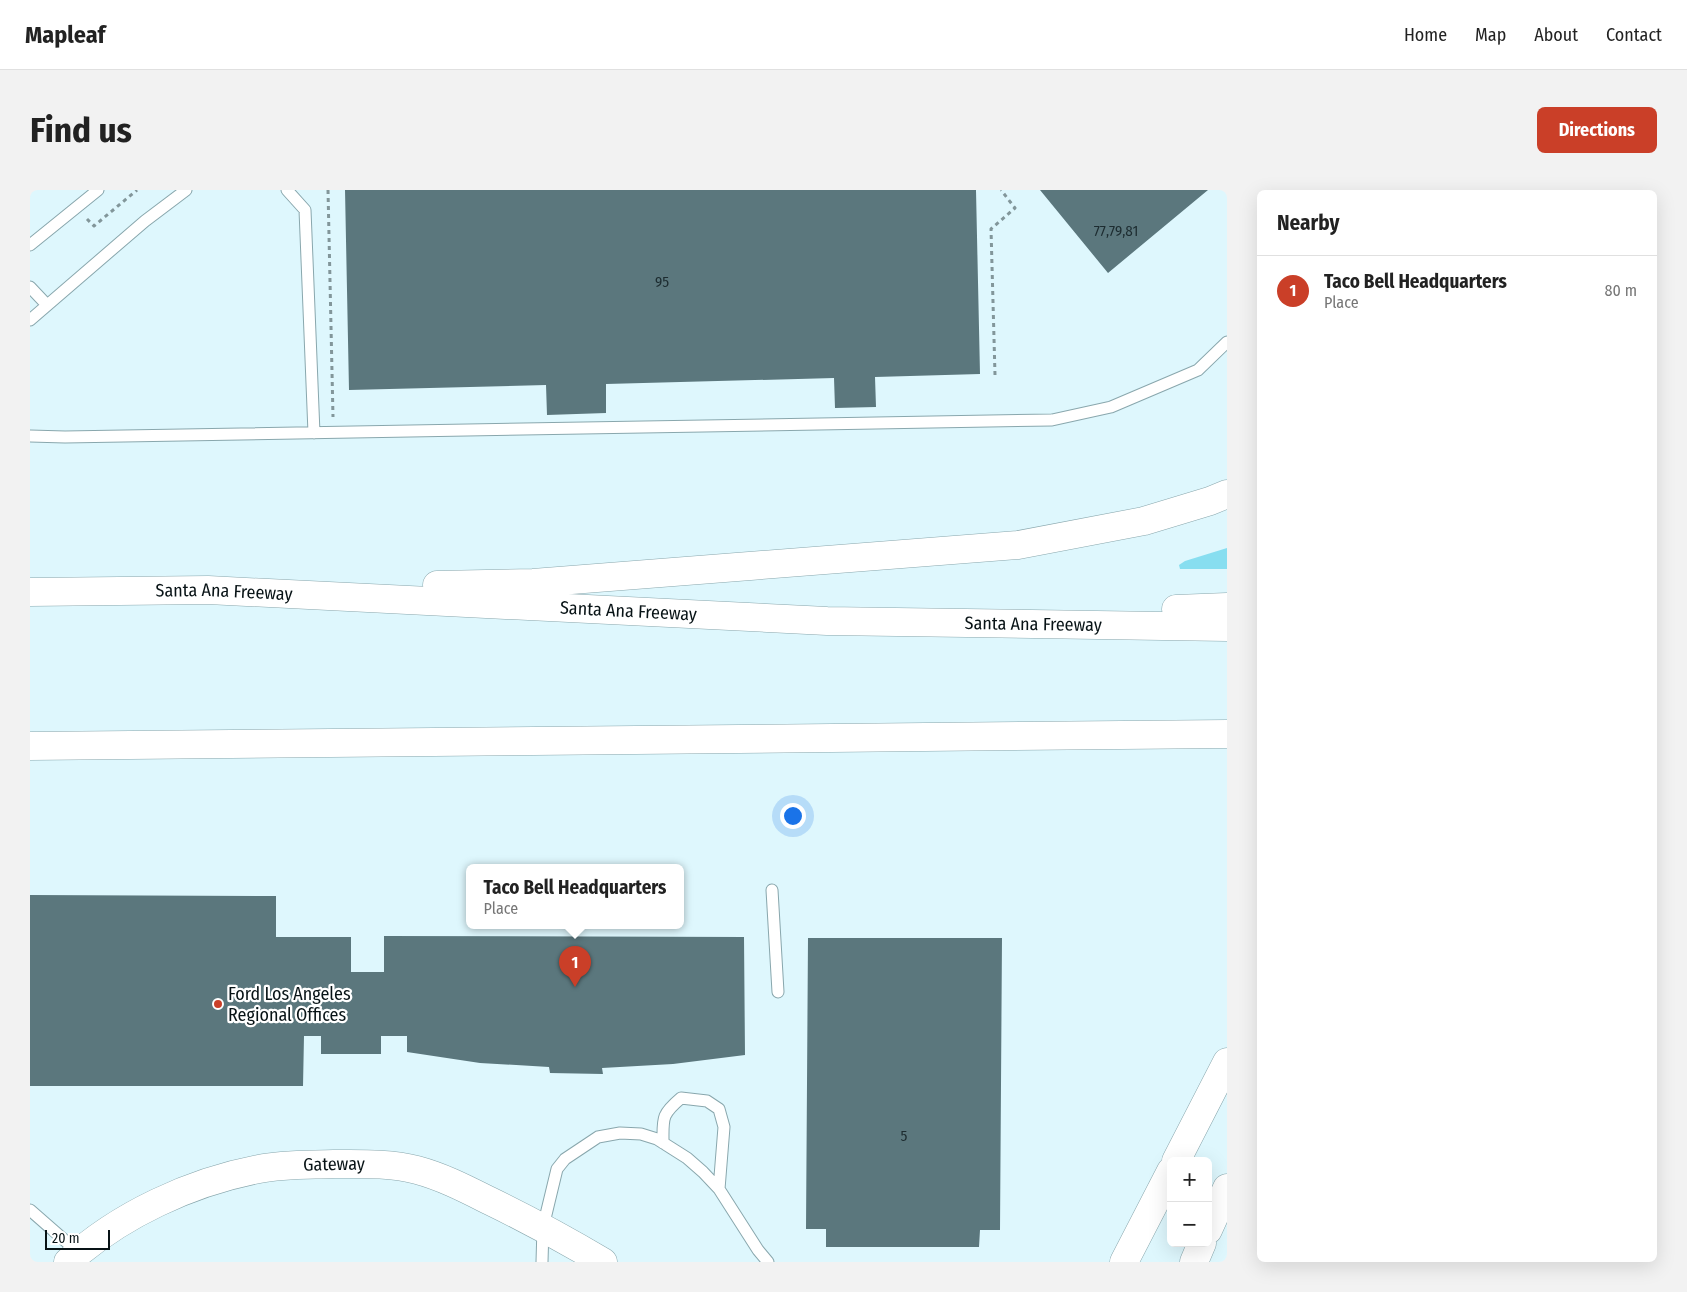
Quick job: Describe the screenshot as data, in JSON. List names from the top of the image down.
{
  "streets": {
    "main road": ["Santa Ana Freeway", "Gateway"]
  },
  "places": ["Ford Los Angeles Regional Offices"],
  "house_numbers": ["77,79,81", "95", "5"],
  "scale_bar": "20 m",
  "page": {
    "header": "Mapleaf",
    "nav": [
      "Home",
      "Map",
      "About",
      "Contact"
    ],
    "buttons": "Directions",
    "title": "Find us",
    "heading": "Nearby",
    "list": [
      {
        "mark": "1",
        "name": "Taco Bell Headquarters",
        "note": "Place",
        "value": "80 m"
      }
    ],
    "popup": ["Taco Bell Headquarters", "Place"],
    "pins": "1",
    "map_buttons": ["+", "−"],
    "scale": "20 m"
  }
}
